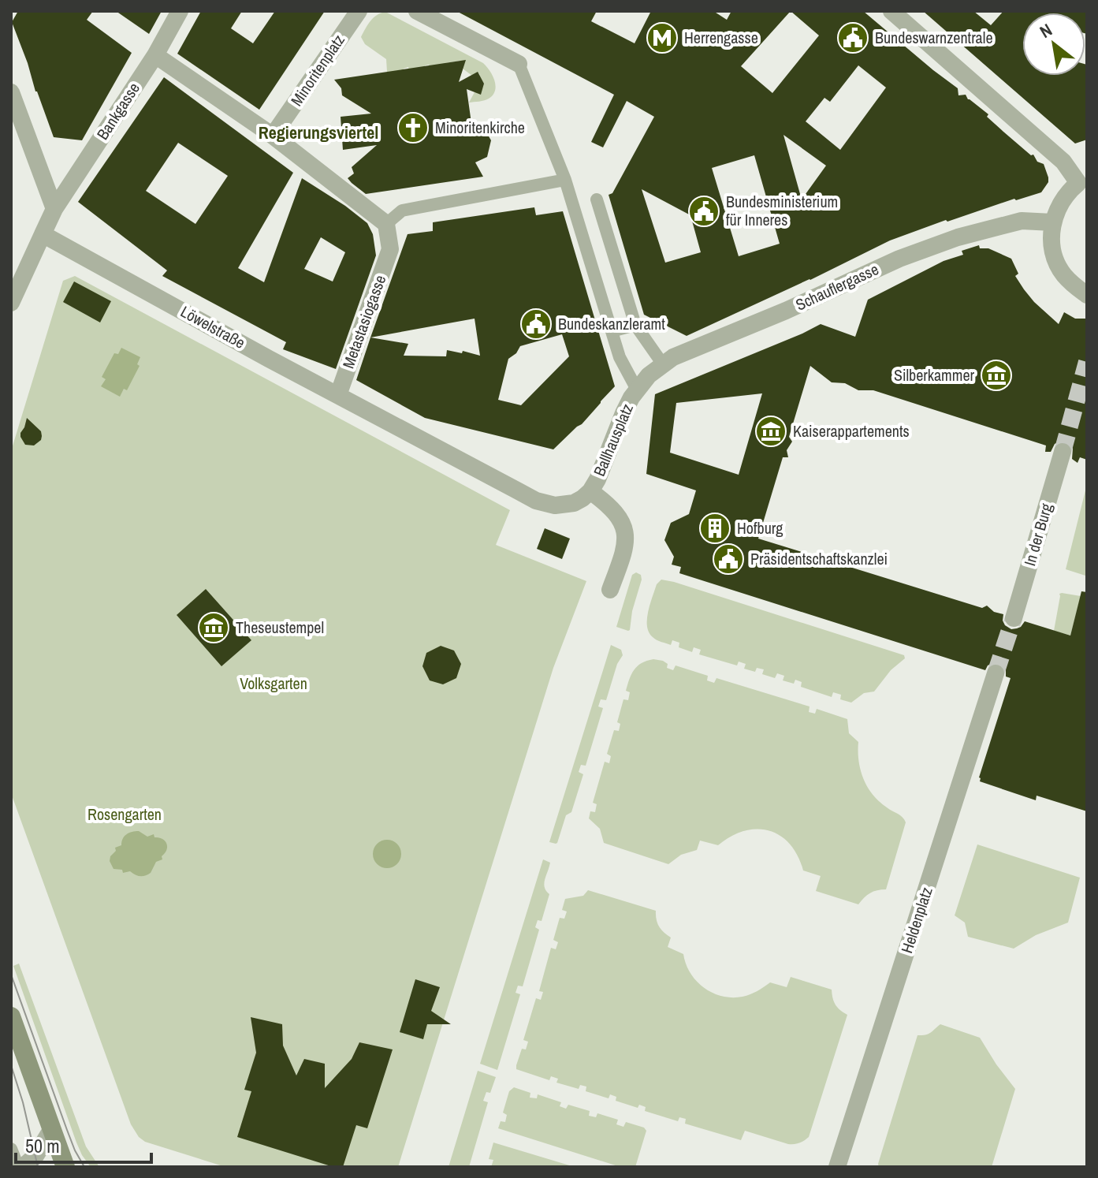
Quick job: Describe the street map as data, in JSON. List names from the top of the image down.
{
  "streets": {
    "street": [
      "Minoritenplatz",
      "Bankgasse",
      "Schauflergasse",
      "Metastasiogasse",
      "Löwelstraße",
      "Ballhausplatz",
      "In der Burg",
      "Heldenplatz"
    ]
  },
  "crossings": [
    ["Schauflergasse", "Ballhausplatz"],
    ["Metastasiogasse", "Löwelstraße"],
    ["Löwelstraße", "Ballhausplatz"]
  ],
  "districts": ["Regierungsviertel"],
  "parks": ["Volksgarten", "Rosengarten"],
  "places": {
    "metro station": ["Herrengasse"],
    "public building": [
      "Bundeswarnzentrale",
      "Bundesministerium für Inneres",
      "Bundeskanzleramt",
      "Präsidentschaftskanzlei"
    ],
    "church": ["Minoritenkirche"],
    "museum": ["Silberkammer", "Kaiserappartements", "Theseustempel"],
    "building": ["Hofburg"]
  },
  "scale_bar": "50 m",
  "north": "top left"
}
